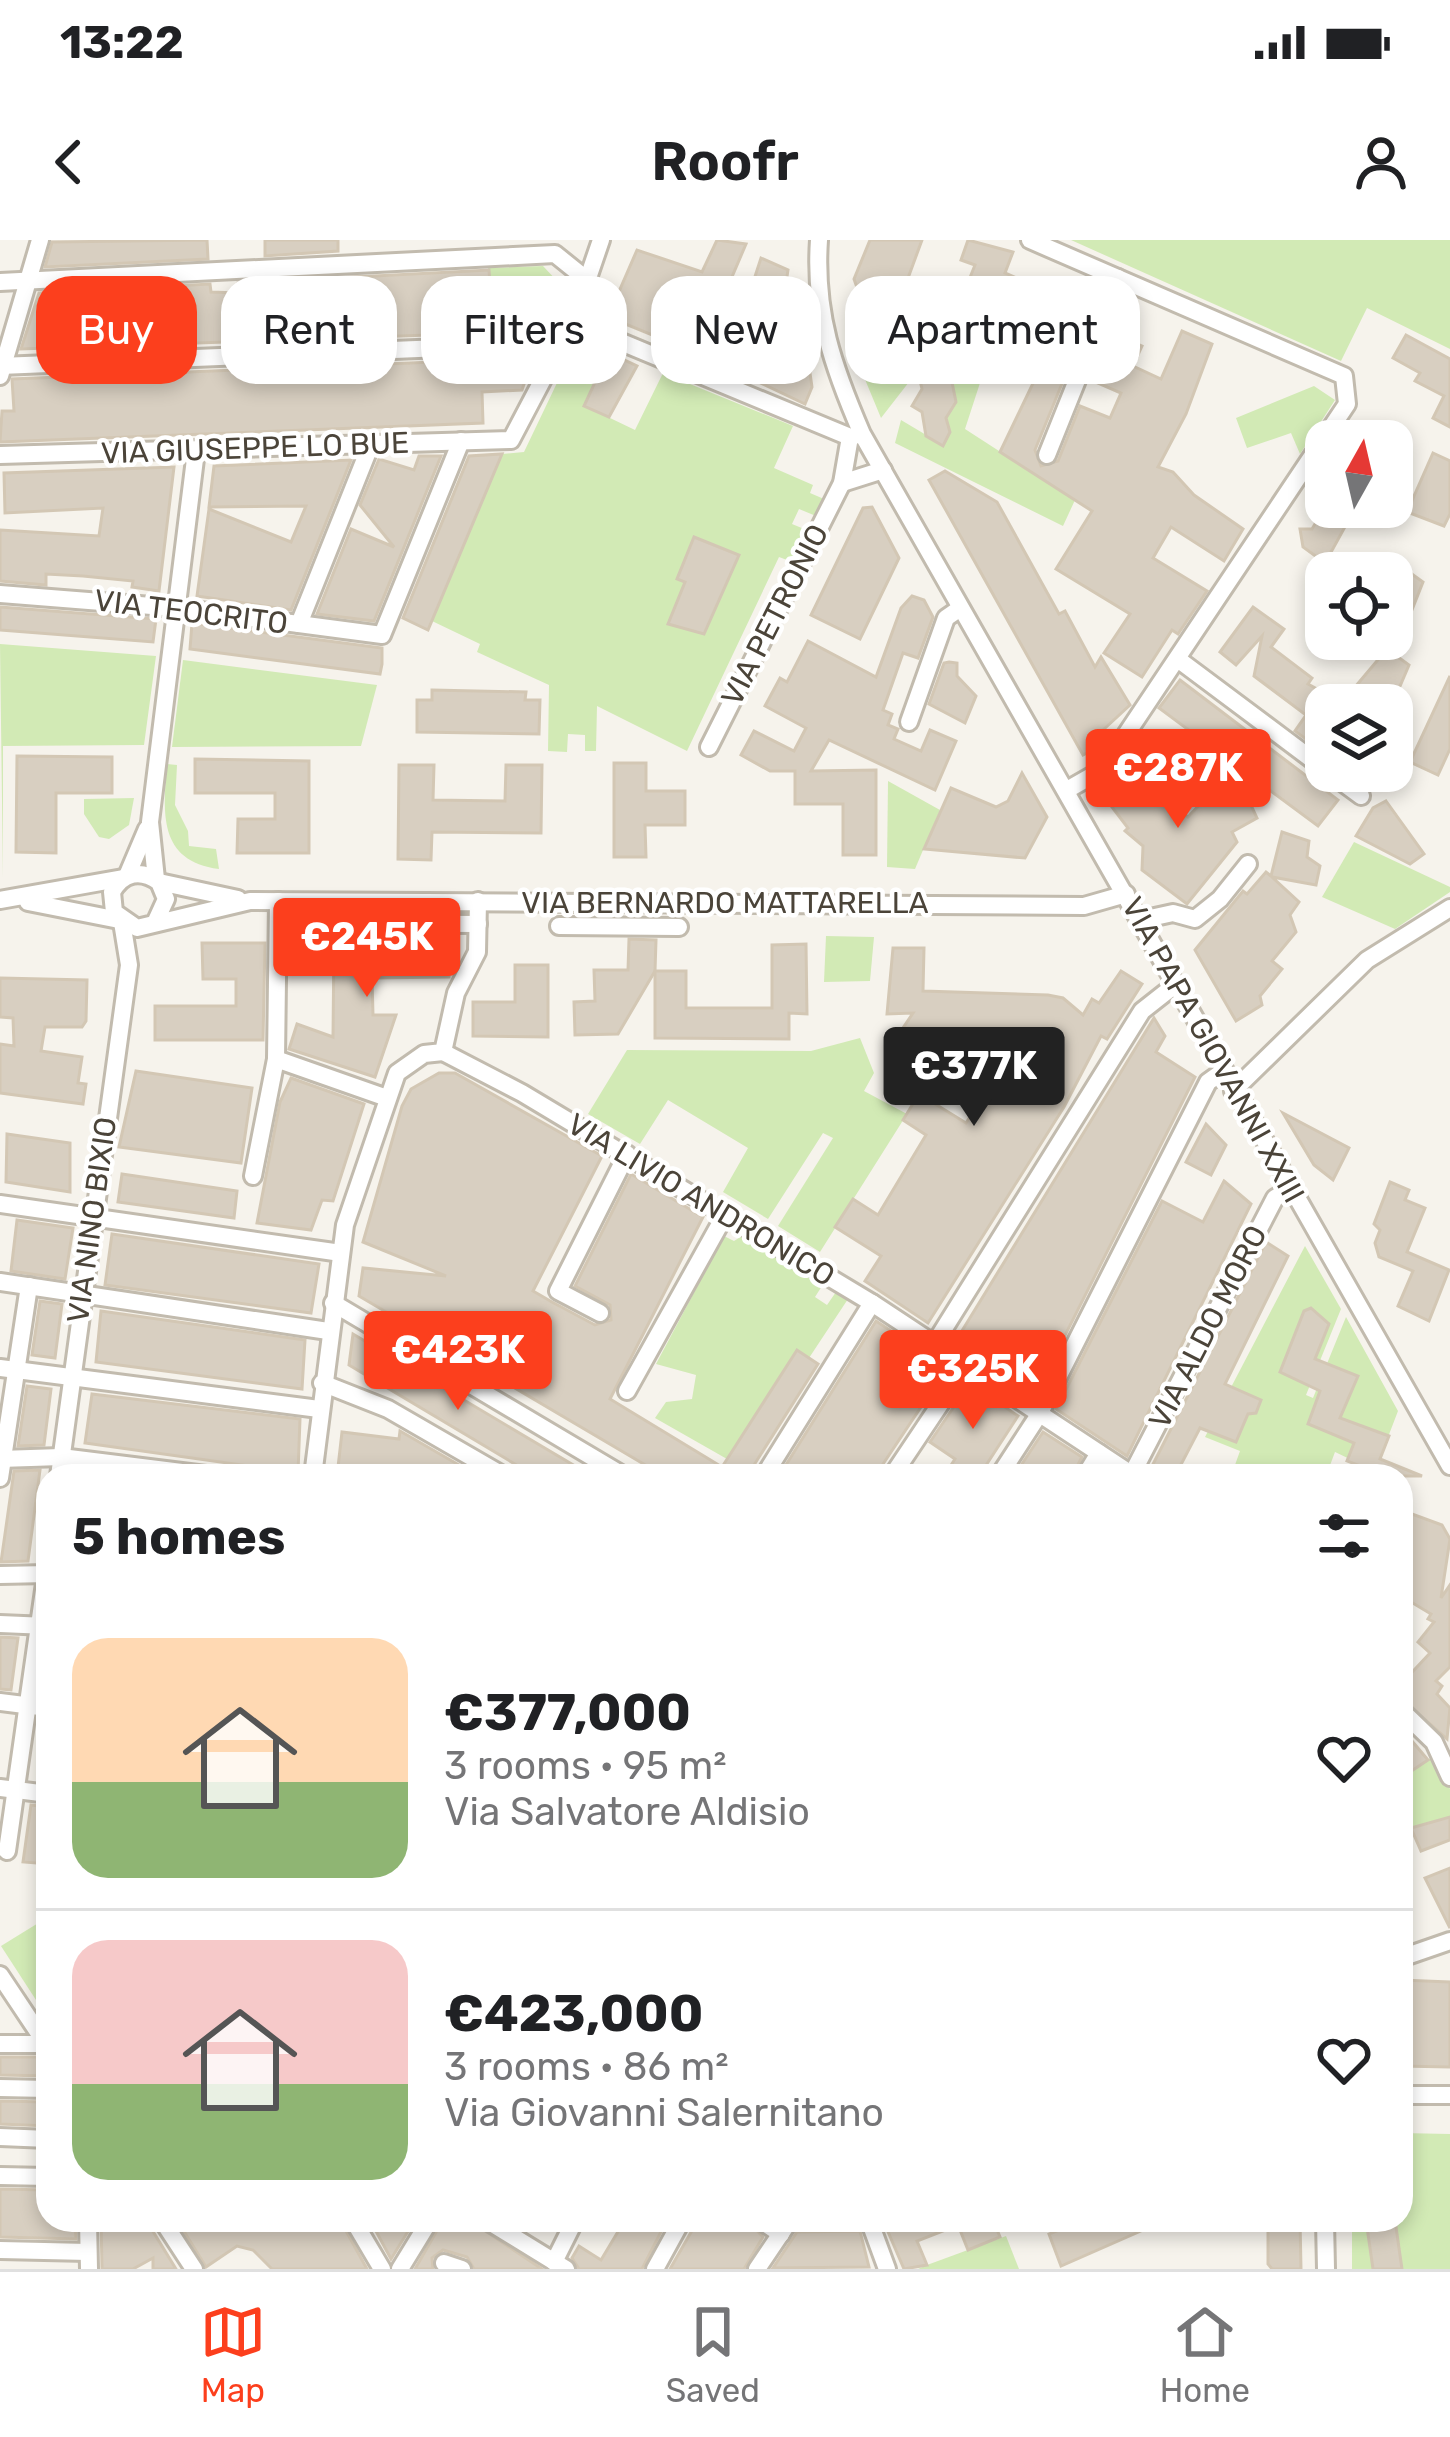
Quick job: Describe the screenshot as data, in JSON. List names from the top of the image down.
{
  "streets": {
    "street": [
      "VIA GIUSEPPE LO BUE",
      "VIA TEOCRITO",
      "VIA PETRONIO",
      "VIA BERNARDO MATTARELLA",
      "VIA PAPA GIOVANNI XXIII",
      "VIA LIVIO ANDRONICO",
      "VIA NINO BIXIO",
      "VIA ALDO MORO"
    ]
  },
  "crossings": [
    ["VIA GIUSEPPE LO BUE", "VIA TEOCRITO"],
    ["VIA PETRONIO", "VIA PAPA GIOVANNI XXIII"],
    ["VIA BERNARDO MATTARELLA", "VIA PAPA GIOVANNI XXIII"],
    ["VIA PAPA GIOVANNI XXIII", "VIA ALDO MORO"]
  ],
  "north": "top",
  "page": {
    "status": "13:22",
    "header": "Roofr",
    "chip": [
      "Buy",
      "Rent",
      "Filters",
      "New",
      "Apartment"
    ],
    "price": [
      "€287K",
      "€245K",
      "€377K",
      "€423K",
      "€325K"
    ],
    "heading": "5 homes",
    "list": [
      {
        "name": "€377,000",
        "note": "3 rooms · 95 m² · Via Salvatore Aldisio"
      },
      {
        "name": "€423,000",
        "note": "3 rooms · 86 m² · Via Giovanni Salernitano"
      }
    ],
    "tabs": ["Map", "Saved", "Home"]
  }
}
